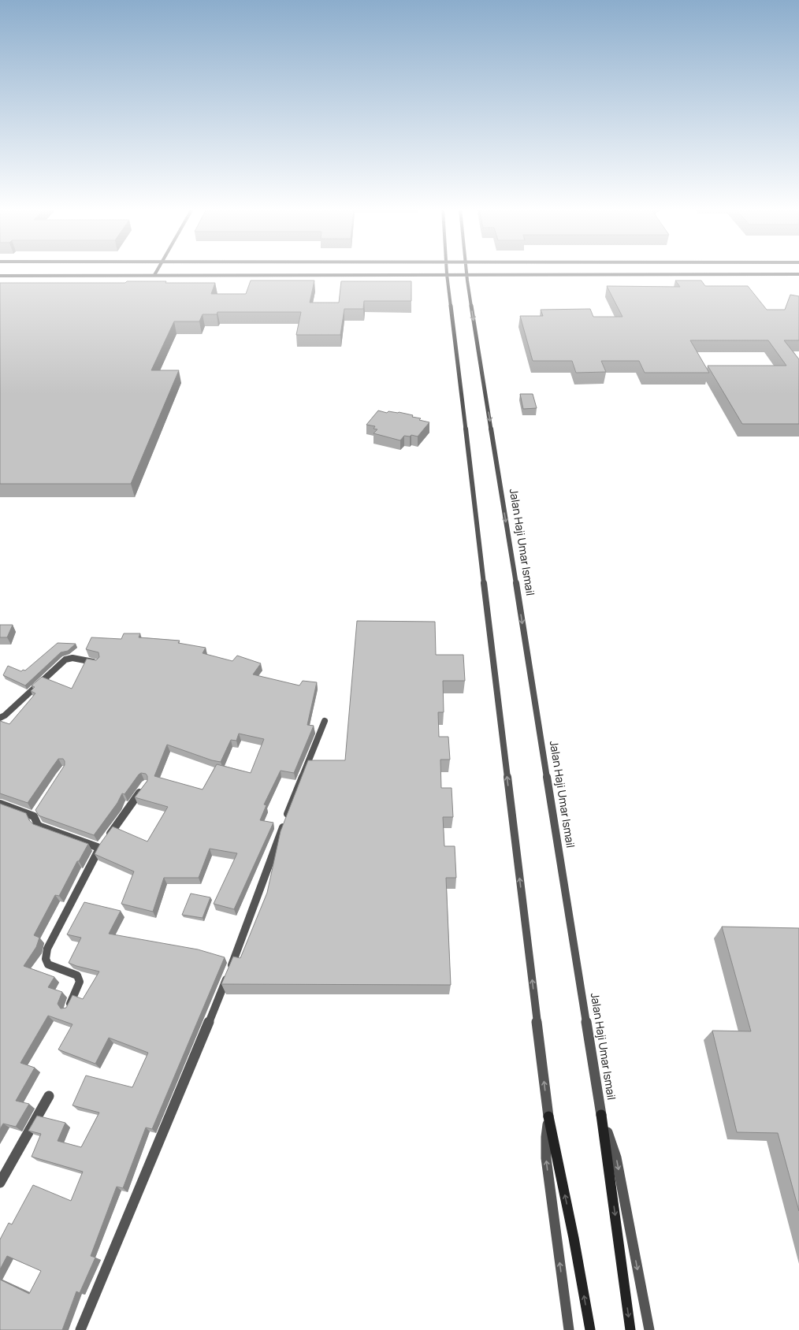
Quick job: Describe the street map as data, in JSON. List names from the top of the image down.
{
  "streets": {
    "main road": ["Jalan Haji Umar Ismail"]
  }
}
